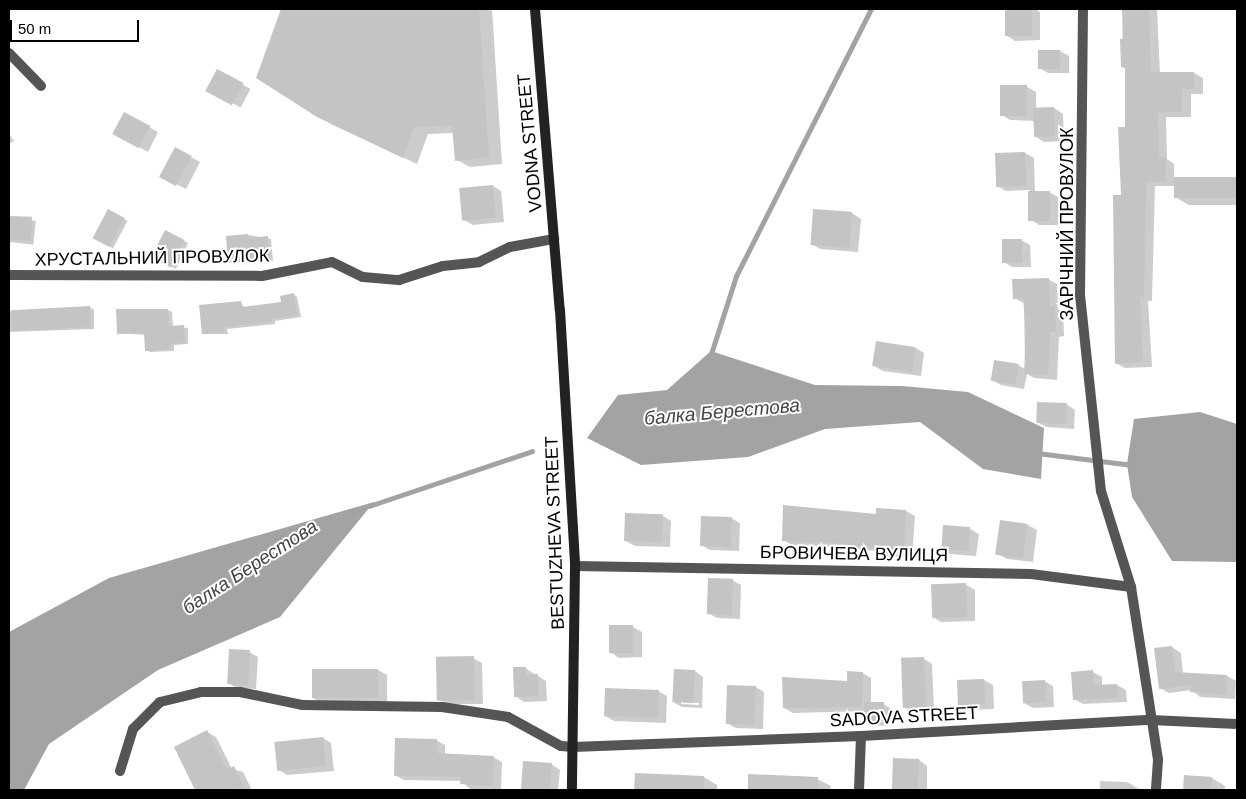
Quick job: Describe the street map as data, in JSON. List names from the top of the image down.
{
  "streets": {
    "street": [
      "VODNA STREET",
      "ЗАРІЧНИЙ ПРОВУЛОК",
      "ХРУСТАЛЬНИЙ ПРОВУЛОК",
      "BESTUZHEVA STREET",
      "БРОВИЧЕВА ВУЛИЦЯ",
      "SADOVA STREET"
    ]
  },
  "crossings": [
    ["VODNA STREET", "ХРУСТАЛЬНИЙ ПРОВУЛОК"],
    ["VODNA STREET", "BESTUZHEVA STREET"],
    ["ЗАРІЧНИЙ ПРОВУЛОК", "БРОВИЧЕВА ВУЛИЦЯ"],
    ["ЗАРІЧНИЙ ПРОВУЛОК", "SADOVA STREET"],
    ["BESTUZHEVA STREET", "БРОВИЧЕВА ВУЛИЦЯ"],
    ["BESTUZHEVA STREET", "SADOVA STREET"]
  ],
  "water": ["балка Берестова"],
  "scale_bar": "50 m"
}
